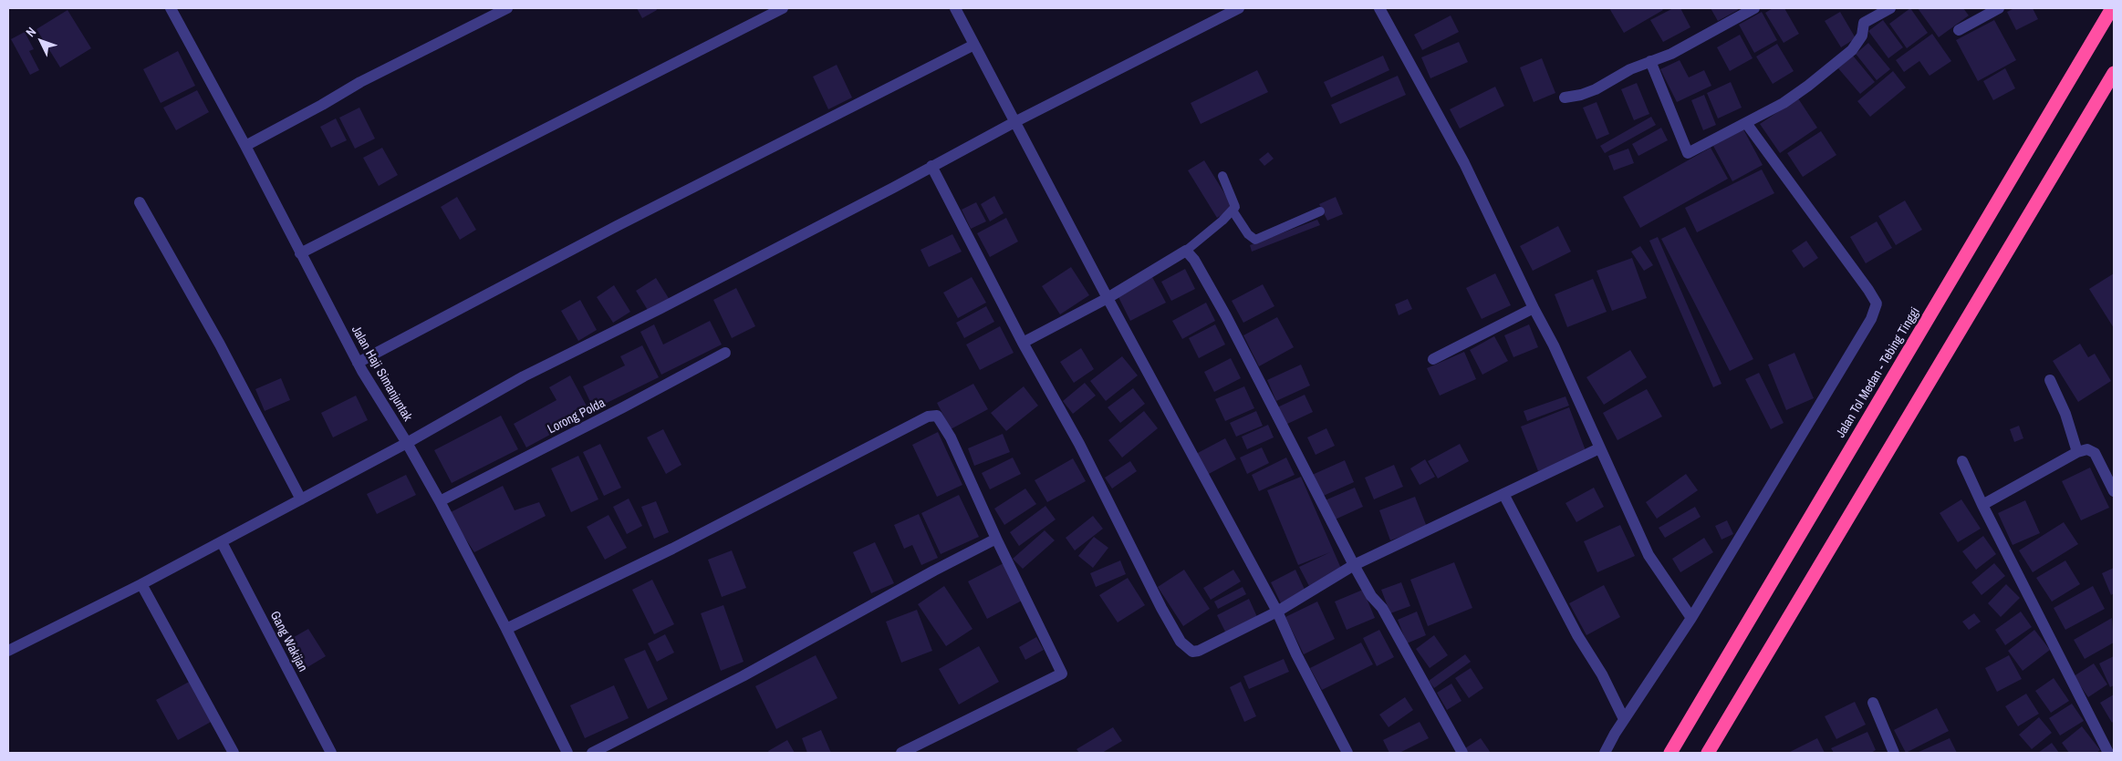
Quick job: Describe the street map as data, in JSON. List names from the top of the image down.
{
  "streets": {
    "highway": ["Jalan Tol Medan - Tebing Tinggi"],
    "street": ["Jalan Haji Simanjuntak", "Lorong Polda", "Gang Wakijan"]
  },
  "crossings": [
    ["Jalan Haji Simanjuntak", "Lorong Polda"]
  ],
  "north": "top left"
}
